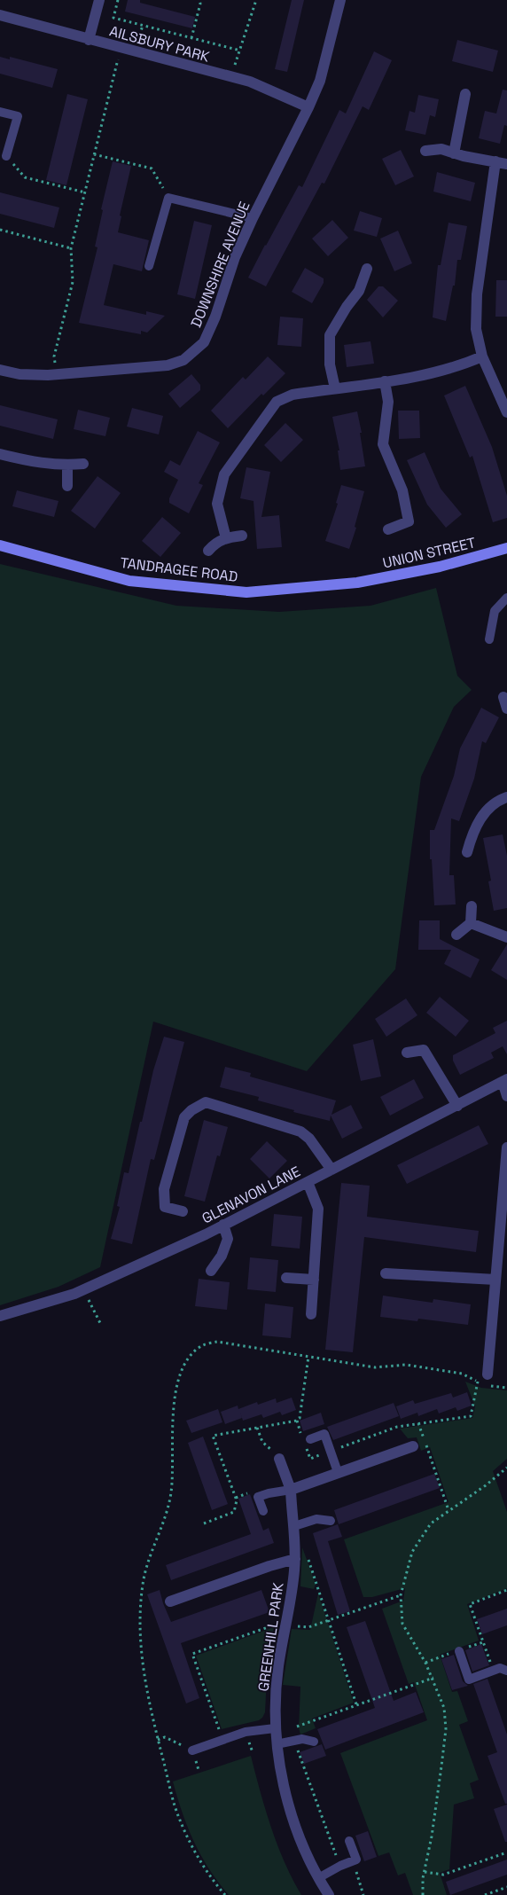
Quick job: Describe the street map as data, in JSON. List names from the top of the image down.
{
  "streets": {
    "street": [
      "AILSBURY PARK",
      "DOWNSHIRE AVENUE",
      "UNION STREET",
      "TANDRAGEE ROAD",
      "GLENAVON LANE",
      "GREENHILL PARK"
    ]
  },
  "crossings": [
    ["AILSBURY PARK", "DOWNSHIRE AVENUE"],
    ["UNION STREET", "TANDRAGEE ROAD"]
  ]
}
